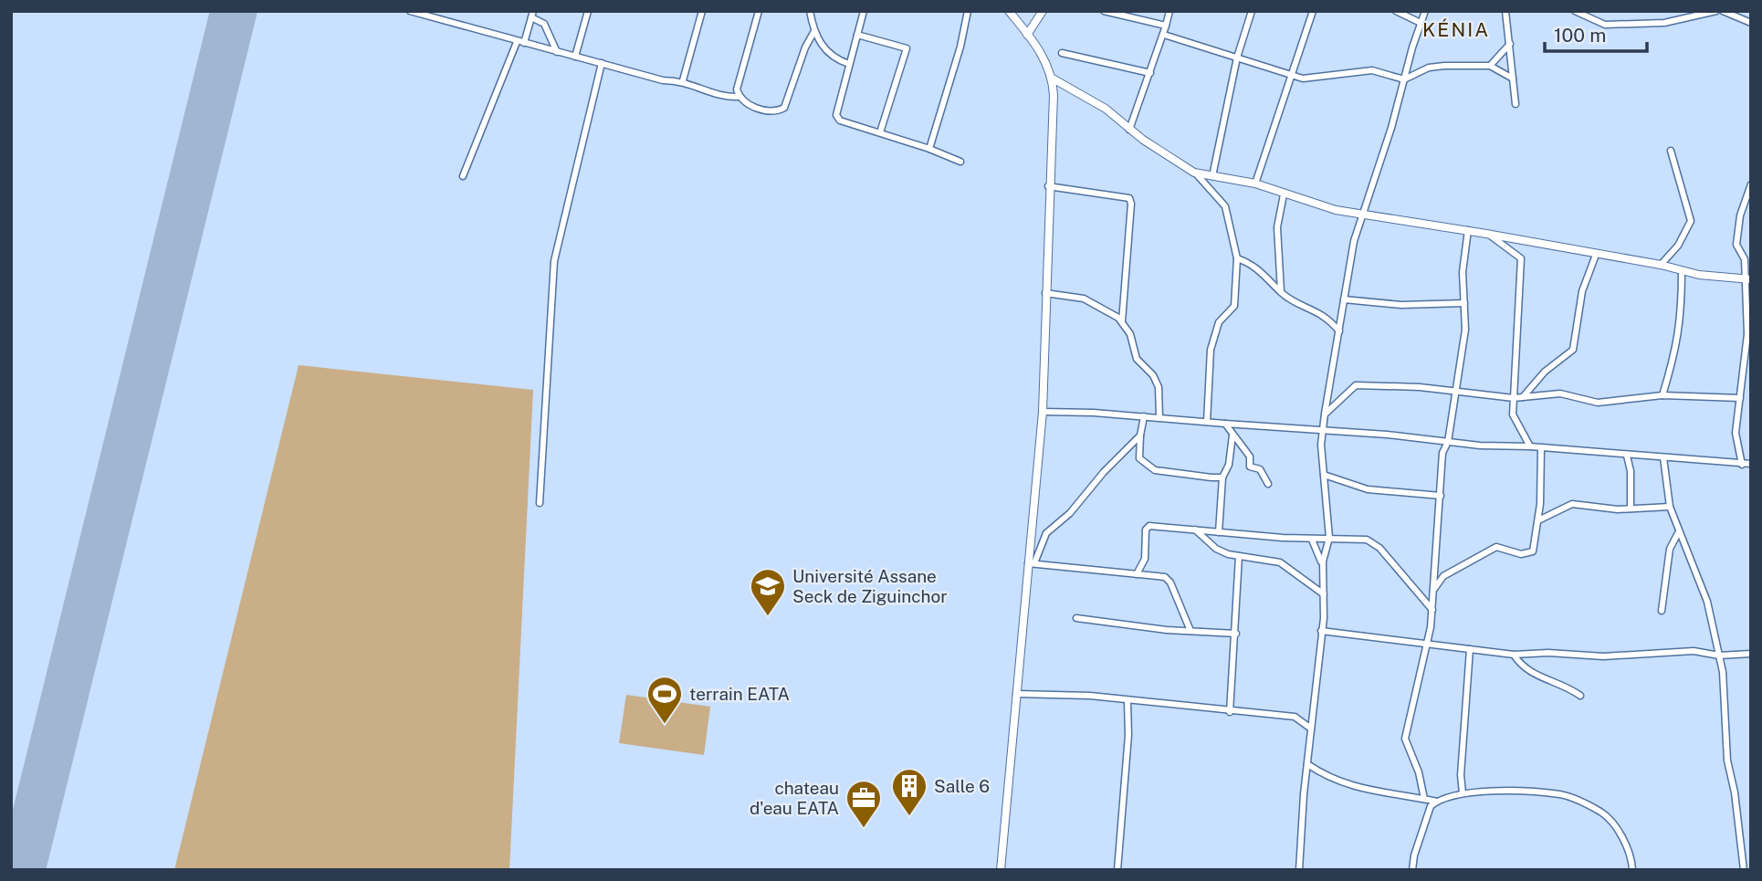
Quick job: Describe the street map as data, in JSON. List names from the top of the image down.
{
  "districts": ["KÉNIA"],
  "places": {
    "school or university": ["Université Assane Seck de Ziguinchor"],
    "sports": ["terrain EATA"],
    "building": ["Salle 6"],
    "office": ["chateau d'eau EATA"]
  },
  "scale_bar": "100 m"
}
